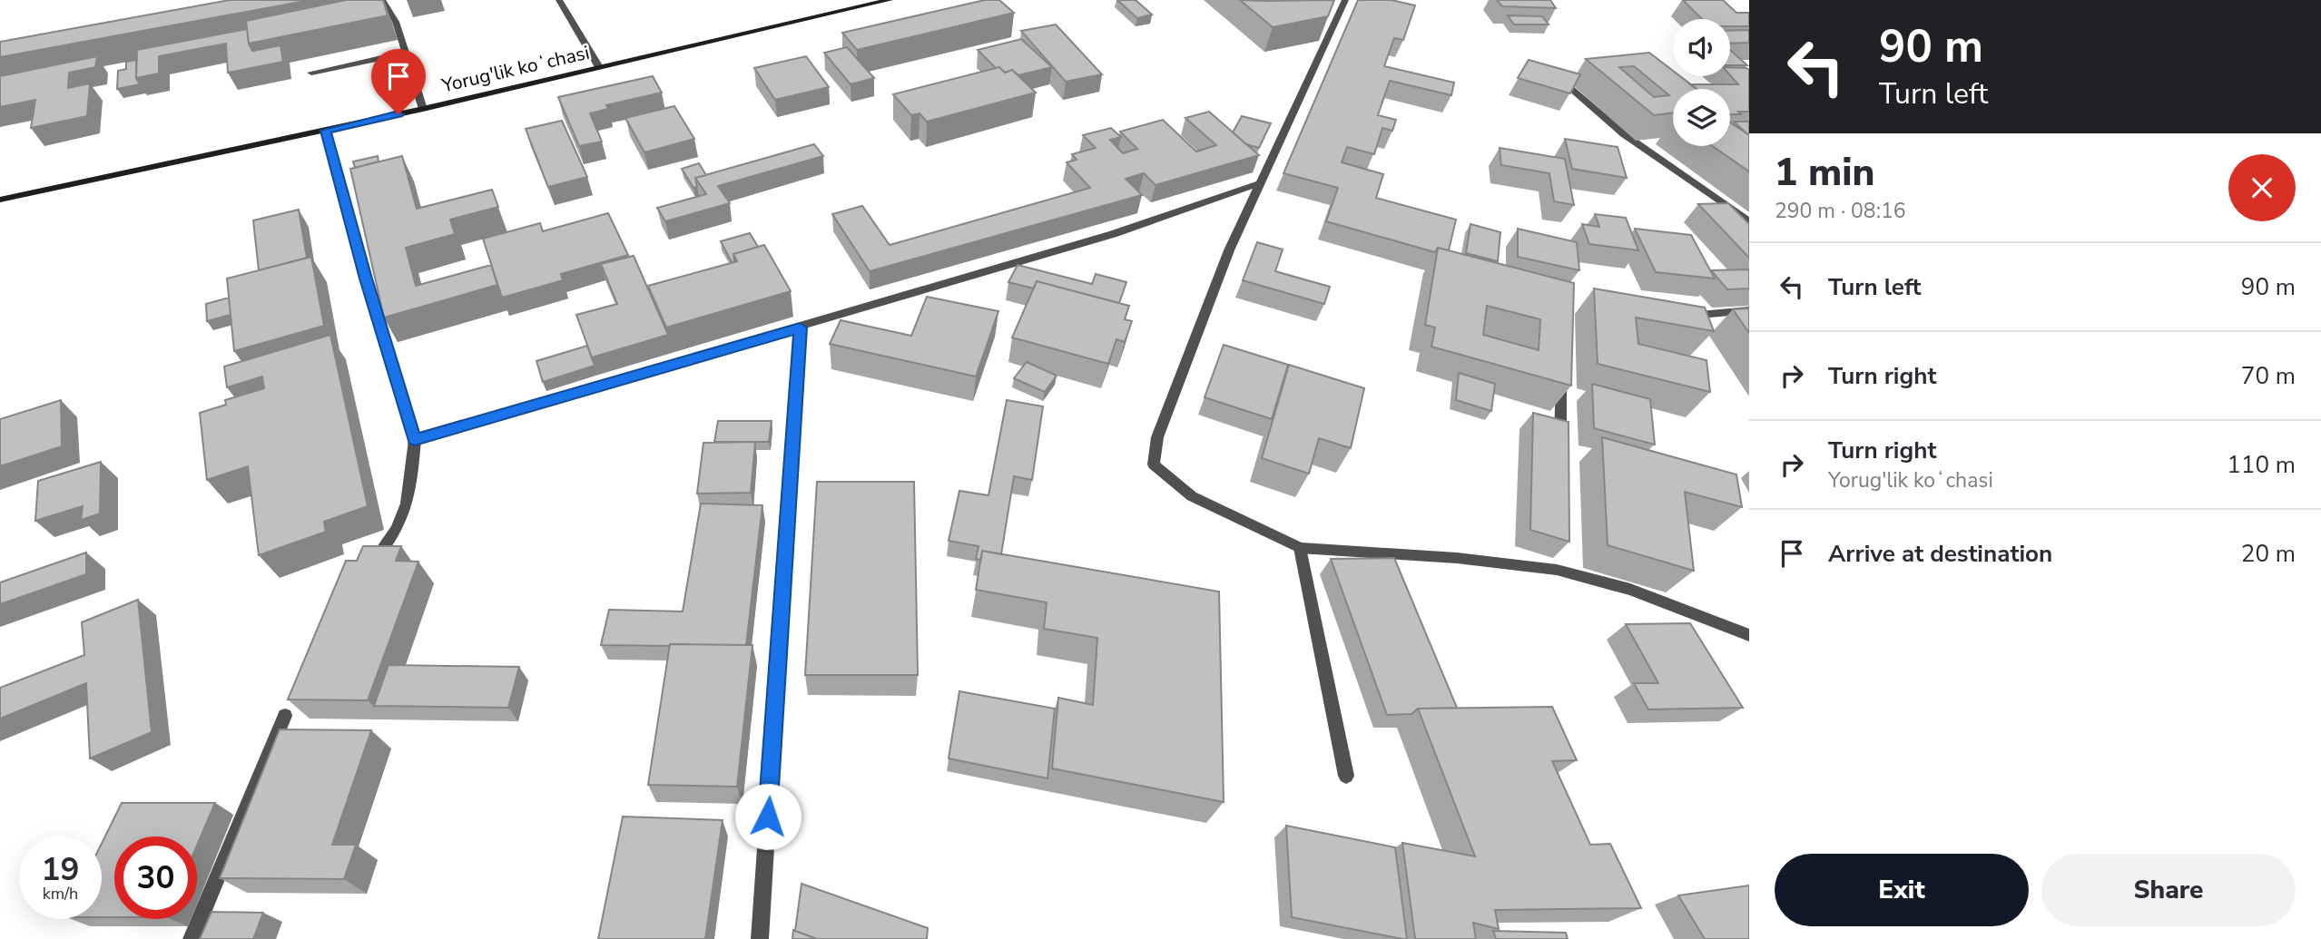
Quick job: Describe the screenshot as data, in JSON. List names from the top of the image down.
{
  "streets": {
    "main road": ["Yorug'lik koʻchasi"]
  },
  "page": {
    "turn": ["90 m", "Turn left"],
    "heading": ["1 min", "290 m · 08:16"],
    "list": [
      {
        "name": "Turn left",
        "value": "90 m"
      },
      {
        "name": "Turn right",
        "value": "70 m"
      },
      {
        "name": "Turn right",
        "note": "Yorug'lik koʻchasi",
        "value": "110 m"
      },
      {
        "name": "Arrive at destination",
        "value": "20 m"
      }
    ],
    "speed": "19 km/h",
    "limit": "30",
    "buttons": ["Exit", "Share"]
  }
}
